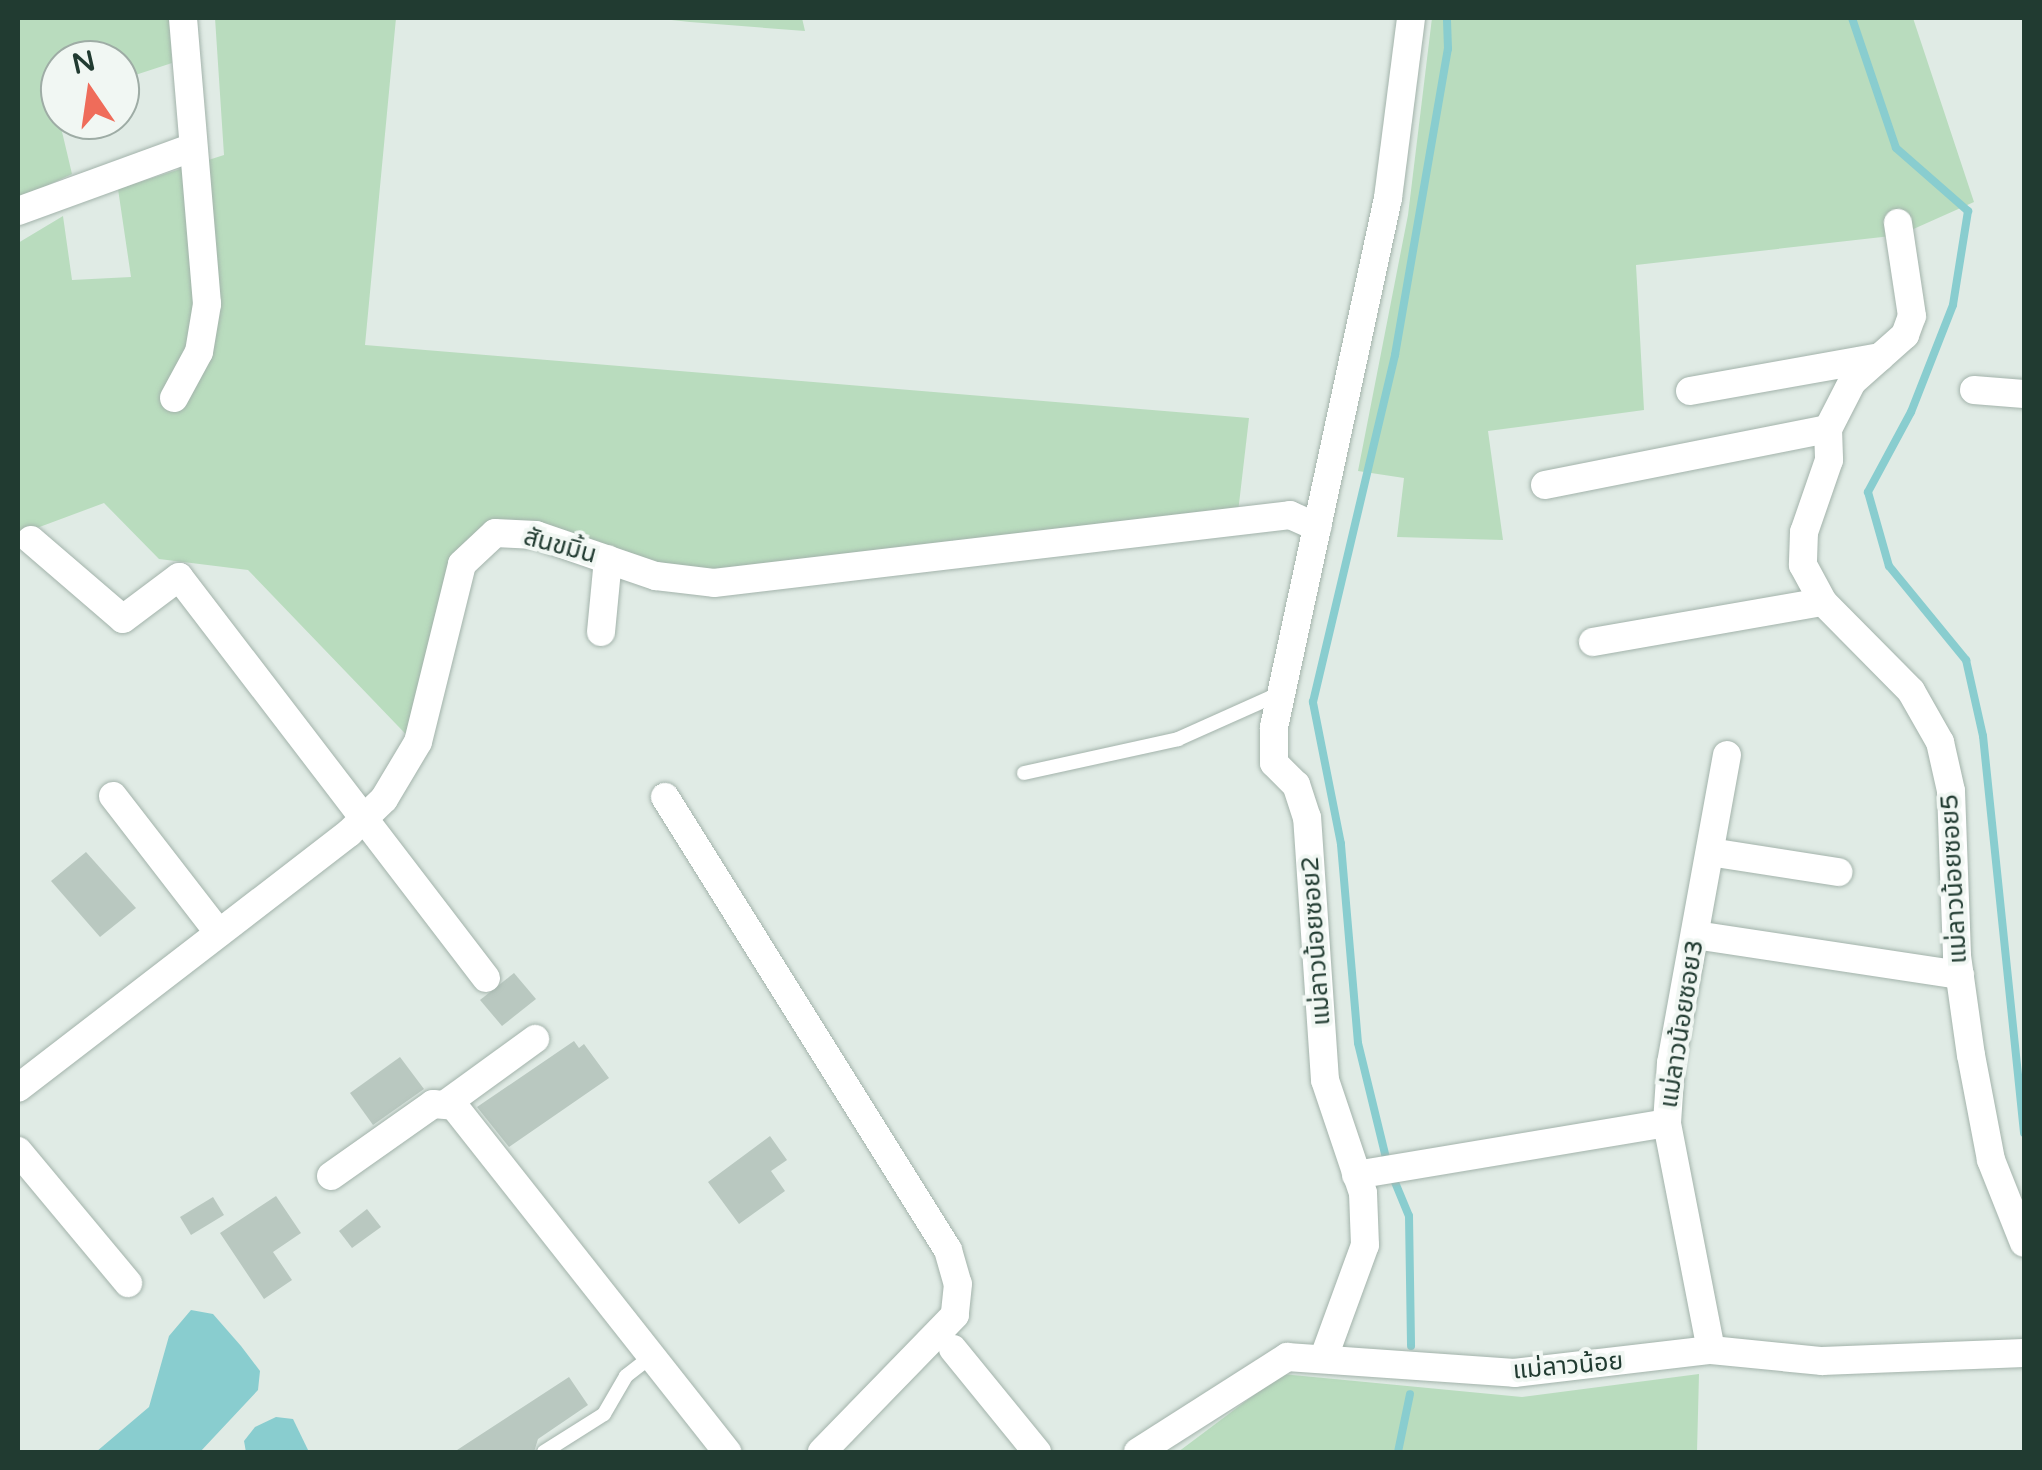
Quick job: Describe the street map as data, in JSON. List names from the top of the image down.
{
  "streets": {
    "street": [
      "สันขมิ้น",
      "แม่ลาวน้อยซอย5",
      "แม่ลาวน้อยซอย2",
      "แม่ลาวน้อยซอย3",
      "แม่ลาวน้อย"
    ]
  },
  "crossings": [
    ["สันขมิ้น", "แม่ลาวน้อยซอย2"],
    ["แม่ลาวน้อยซอย2", "แม่ลาวน้อย"],
    ["แม่ลาวน้อยซอย3", "แม่ลาวน้อย"]
  ],
  "north": "top"
}
